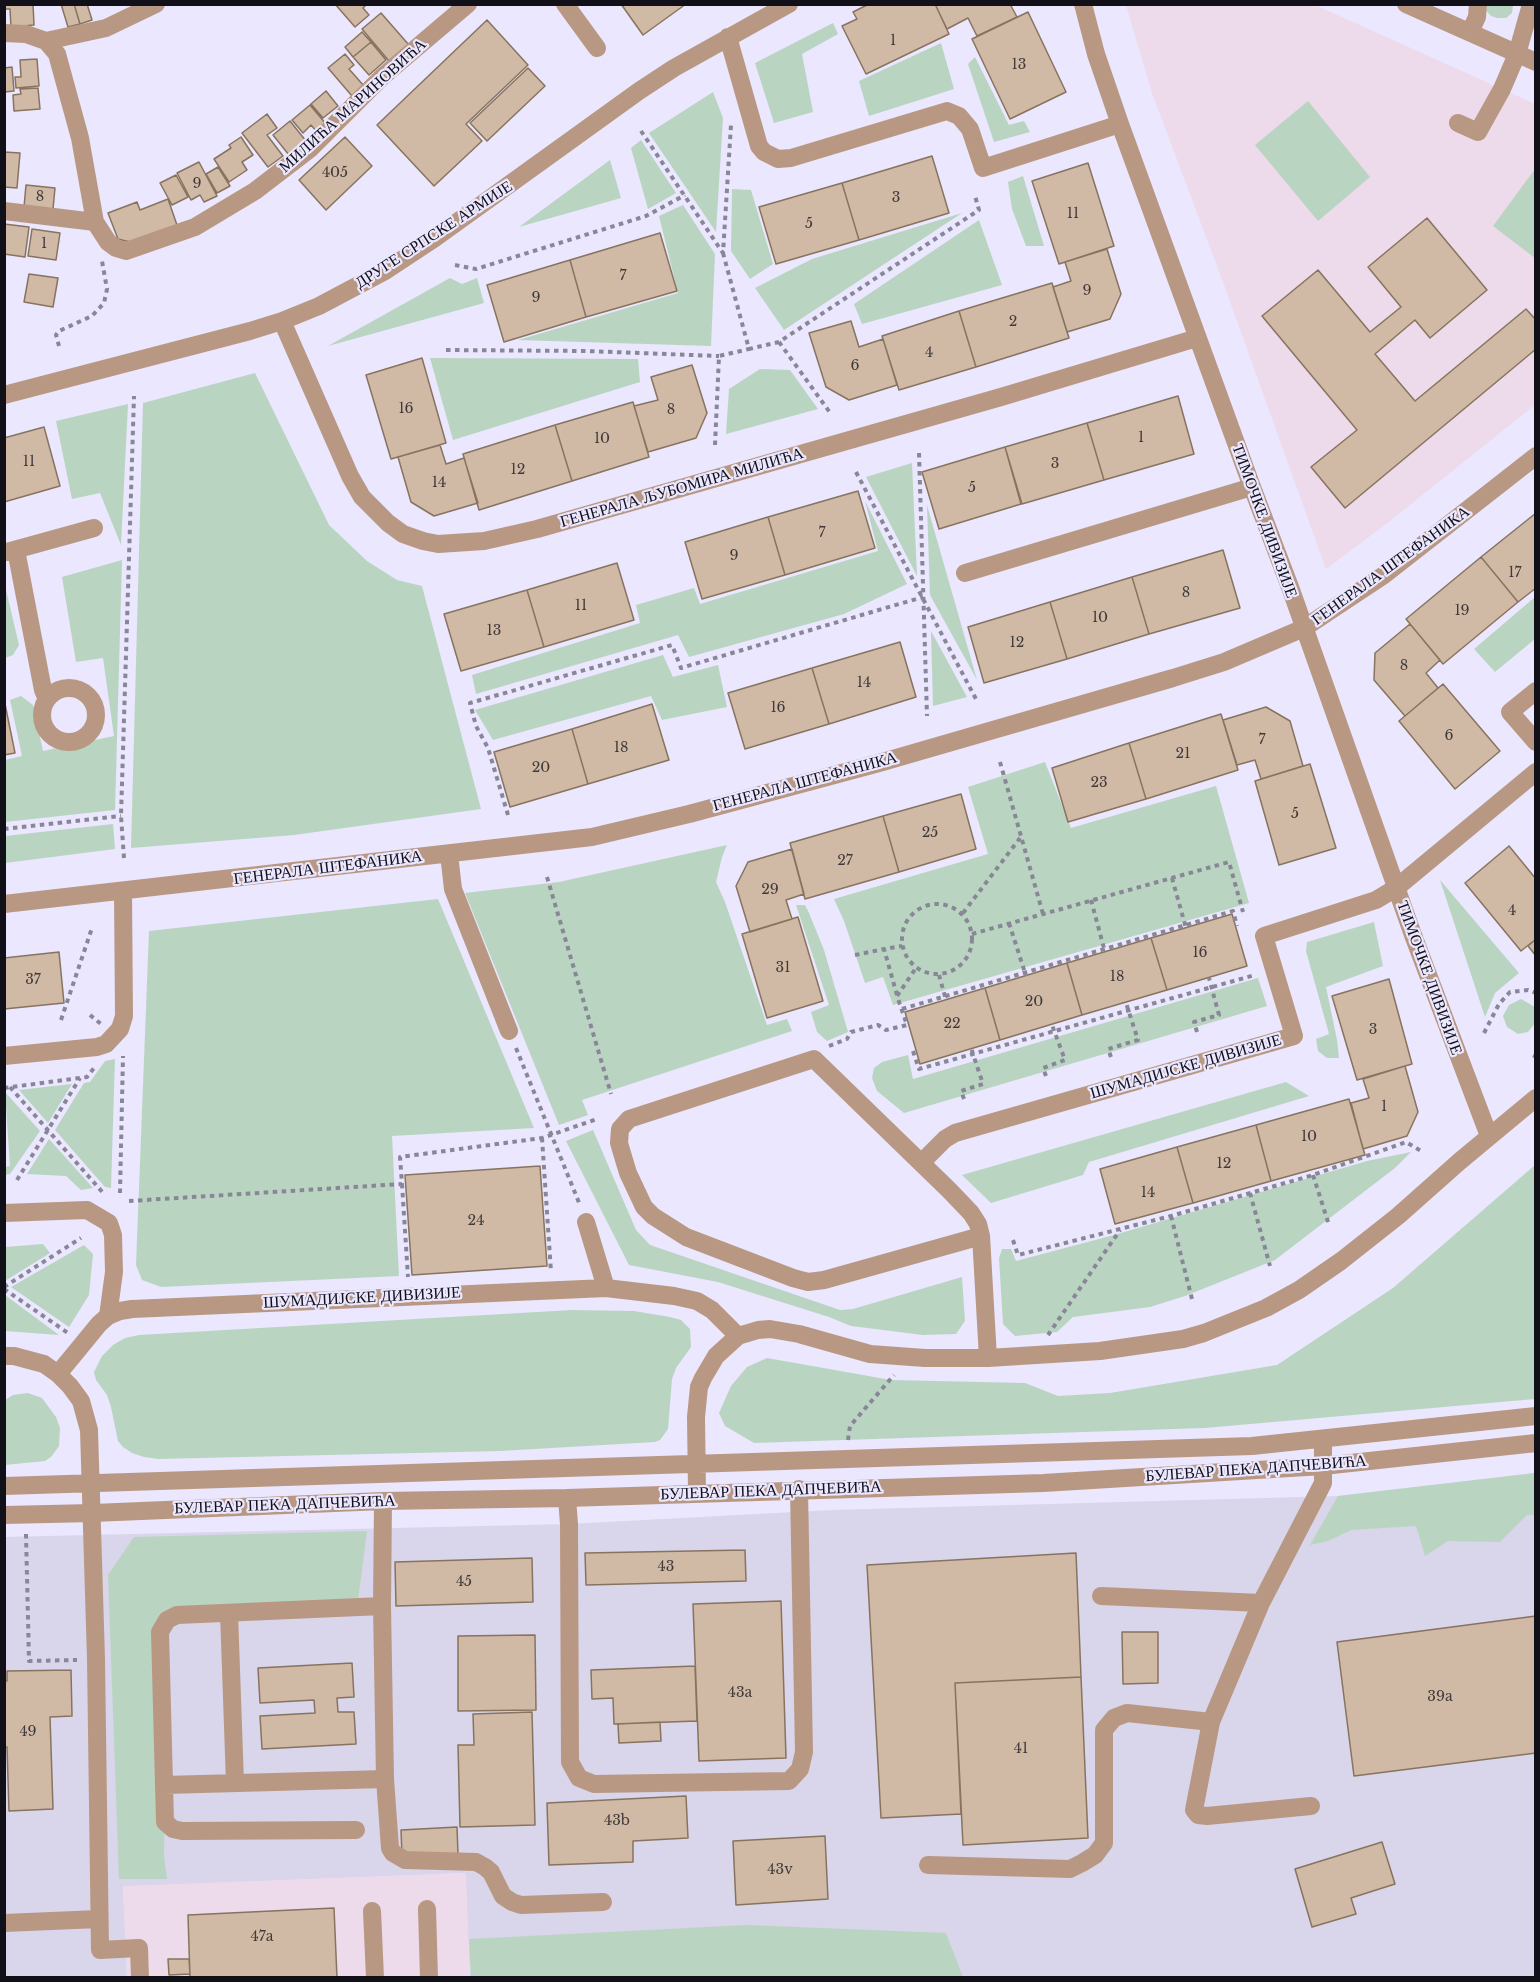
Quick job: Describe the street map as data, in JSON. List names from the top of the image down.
{
  "streets": {
    "street": [
      "МИЛИЋА МАРИНОВИЋА",
      "ДРУГЕ СРПСКЕ АРМИЈЕ",
      "ГЕНЕРАЛА ЉУБОМИРА МИЛИЋА",
      "ТИМОЧКЕ ДИВИЗИЈЕ",
      "ГЕНЕРАЛА ШТЕФАНИКА",
      "ШУМАДИЈСКЕ ДИВИЗИЈЕ",
      "БУЛЕВАР ПЕКА ДАПЧЕВИЋА"
    ]
  },
  "crossings": [
    ["ДРУГЕ СРПСКЕ АРМИЈЕ", "ГЕНЕРАЛА ЉУБОМИРА МИЛИЋА"],
    ["ГЕНЕРАЛА ЉУБОМИРА МИЛИЋА", "ТИМОЧКЕ ДИВИЗИЈЕ"],
    ["ТИМОЧКЕ ДИВИЗИЈЕ", "ГЕНЕРАЛА ШТЕФАНИКА"],
    ["ТИМОЧКЕ ДИВИЗИЈЕ", "ШУМАДИЈСКЕ ДИВИЗИЈЕ"]
  ],
  "house_numbers": [
    "1",
    "13",
    "405",
    "9",
    "8",
    "3",
    "11",
    "5",
    "1",
    "7",
    "9",
    "9",
    "2",
    "4",
    "6",
    "16",
    "8",
    "1",
    "10",
    "11",
    "3",
    "12",
    "14",
    "5",
    "7",
    "9",
    "17",
    "8",
    "11",
    "19",
    "10",
    "13",
    "12",
    "8",
    "14",
    "16",
    "6",
    "7",
    "18",
    "21",
    "20",
    "23",
    "5",
    "25",
    "27",
    "29",
    "4",
    "16",
    "31",
    "18",
    "37",
    "20",
    "22",
    "3",
    "1",
    "10",
    "12",
    "14",
    "24",
    "43",
    "45",
    "43a",
    "39a",
    "49",
    "41",
    "43b",
    "43v",
    "47a"
  ]
}
